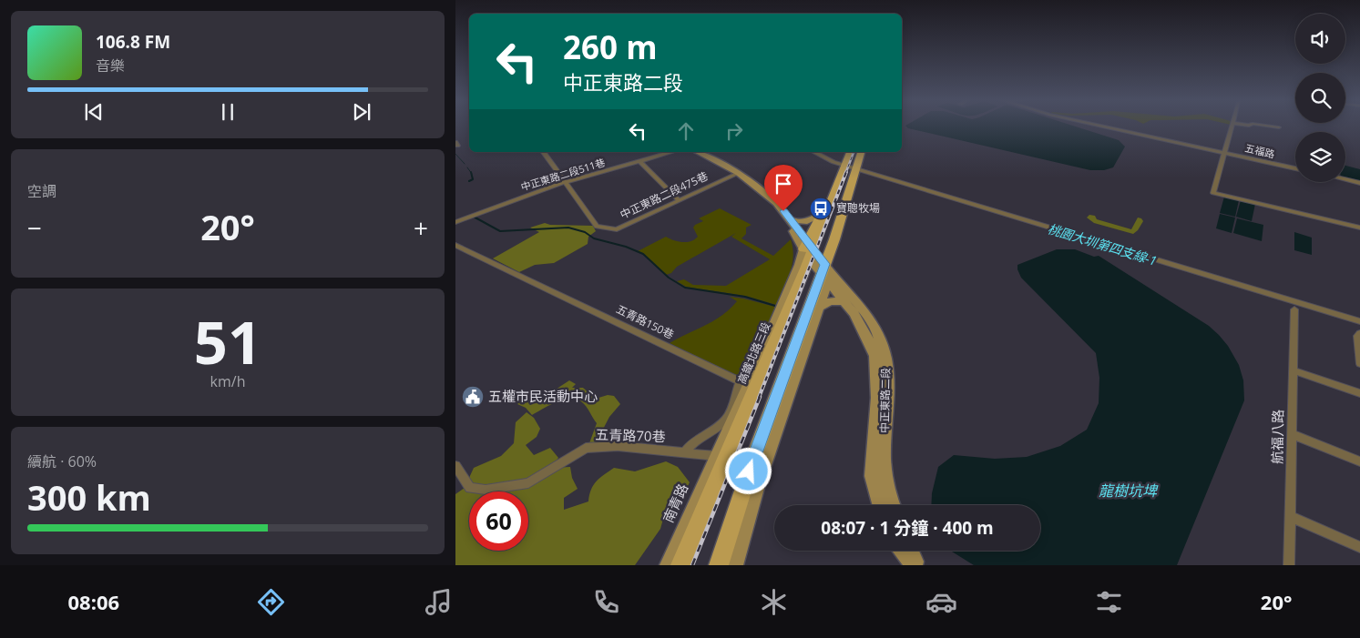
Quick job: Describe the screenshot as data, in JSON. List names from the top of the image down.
{
  "streets": {
    "main road": ["高鐵北路三段", "中正東路二段", "南青路"],
    "street": [
      "五福路",
      "中正東路二段511巷",
      "中正東路二段475巷",
      "五青路150巷",
      "五青路70巷",
      "航福八路"
    ]
  },
  "crossings": [
    ["中正東路二段511巷", "中正東路二段475巷"],
    ["中正東路二段475巷", "中正東路二段"],
    ["五青路150巷", "五青路70巷"],
    ["高鐵北路三段", "中正東路二段"],
    ["高鐵北路三段", "五青路70巷"],
    ["高鐵北路三段", "南青路"],
    ["五青路70巷", "南青路"]
  ],
  "water": ["桃園大圳第四支線-1", "龍樹坑埤"],
  "places": {
    "bus stop": ["寶聰牧場"],
    "public building": ["五權市民活動中心"]
  },
  "page": {
    "turn": ["260 m", "中正東路二段"],
    "song": ["106.8 FM", "音樂"],
    "tile": [
      "空調",
      ["51", "km/h"],
      ["續航 · 60%", "300 km"]
    ],
    "heat": ["−", "20°", "+"],
    "limit": "60",
    "trip": "08:07 · 1 分鐘 · 400 m",
    "tabs": ["08:06", "20°"]
  }
}
